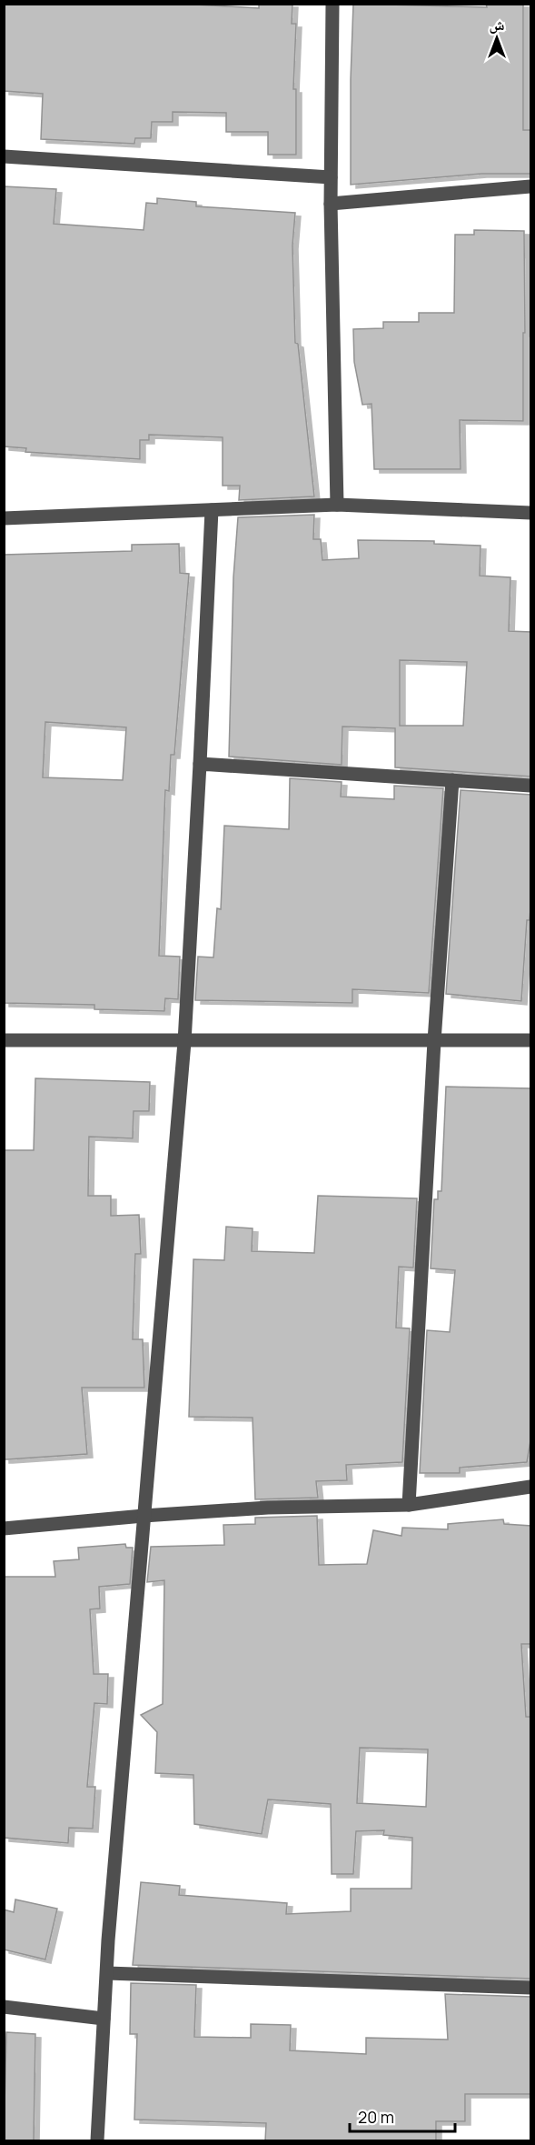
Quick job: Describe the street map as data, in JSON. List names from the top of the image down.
{
  "scale_bar": "20 m",
  "north": "top"
}
